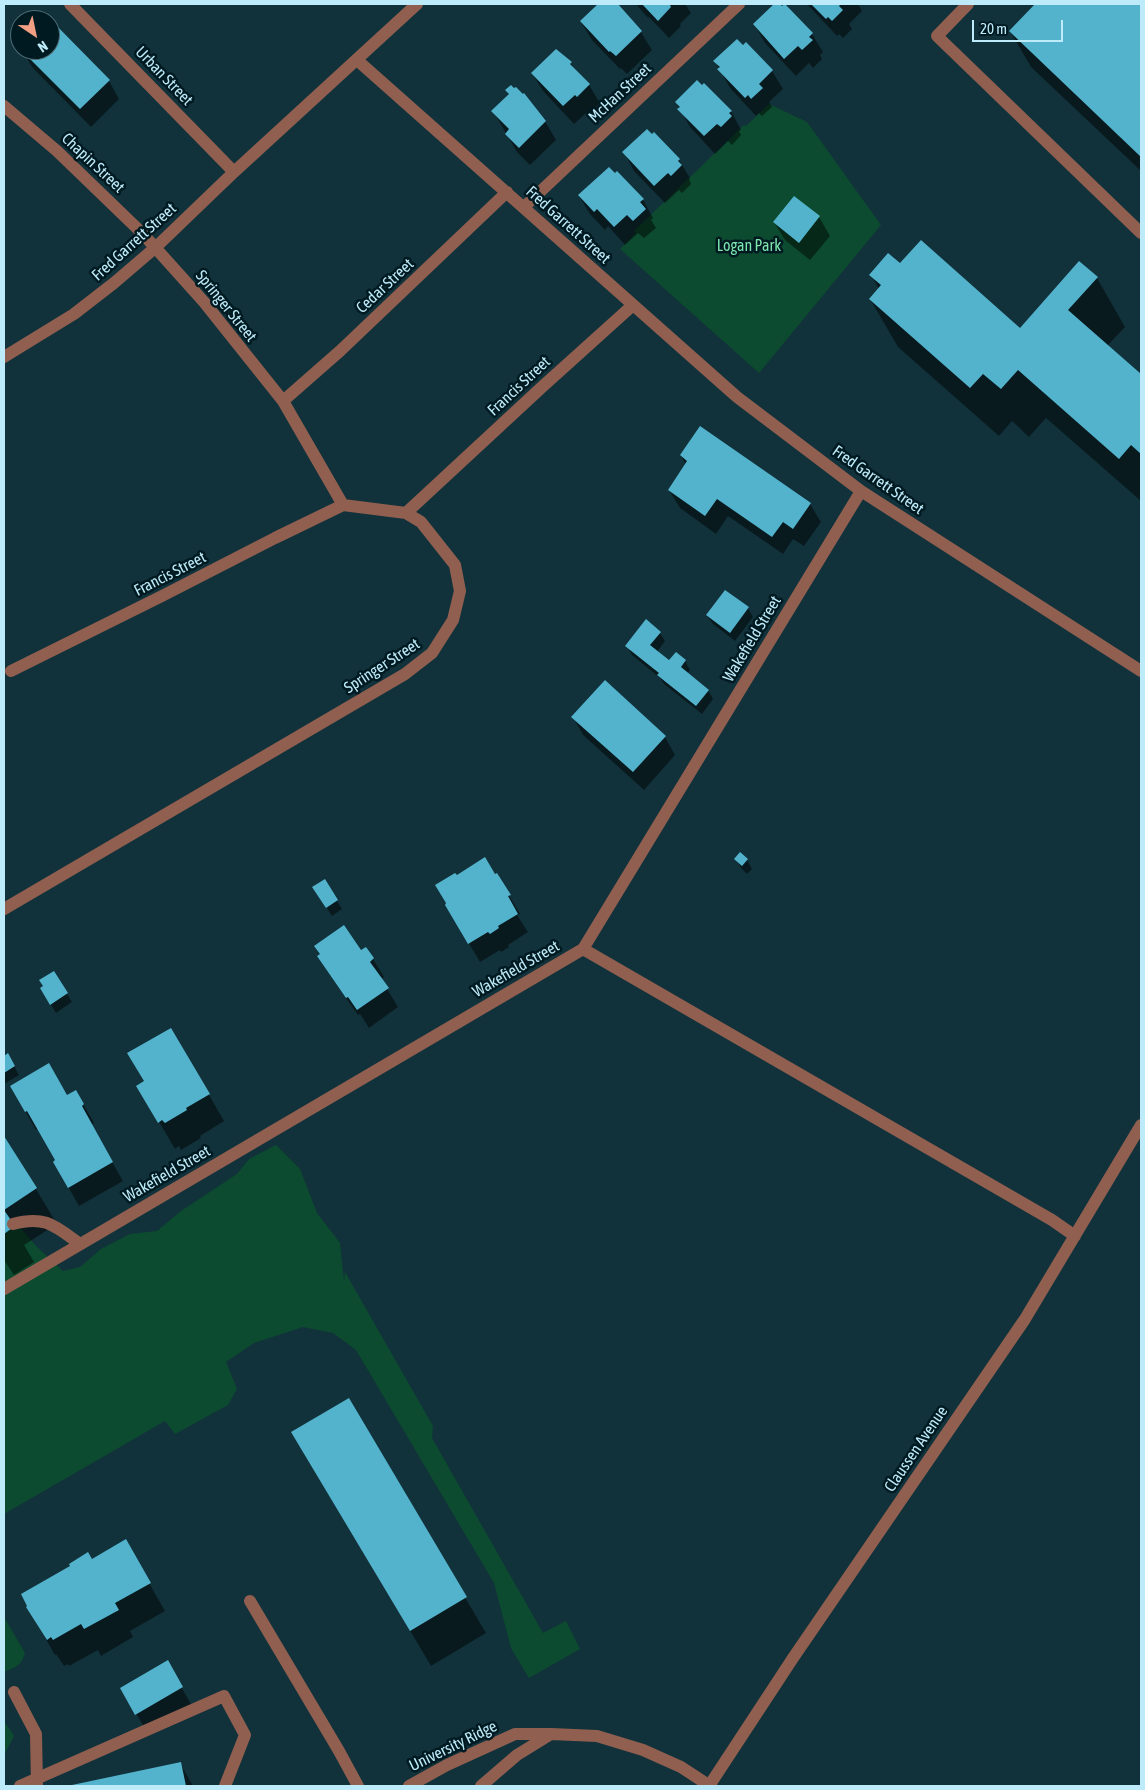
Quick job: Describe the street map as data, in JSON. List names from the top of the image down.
{
  "streets": {
    "street": [
      "Urban Street",
      "McHan Street",
      "Chapin Street",
      "Fred Garrett Street",
      "Cedar Street",
      "Springer Street",
      "Francis Street",
      "Wakefield Street",
      "Claussen Avenue",
      "University Ridge"
    ]
  },
  "crossings": [
    ["Urban Street", "Fred Garrett Street"],
    ["McHan Street", "Fred Garrett Street"],
    ["Chapin Street", "Fred Garrett Street"],
    ["Chapin Street", "Springer Street"],
    ["Fred Garrett Street", "Cedar Street"],
    ["Fred Garrett Street", "Springer Street"],
    ["Fred Garrett Street", "Francis Street"],
    ["Fred Garrett Street", "Wakefield Street"],
    ["Cedar Street", "Springer Street"],
    ["Springer Street", "Francis Street"],
    ["Claussen Avenue", "University Ridge"]
  ],
  "parks": ["Logan Park"],
  "scale_bar": "20 m",
  "north": "bottom right"
}
